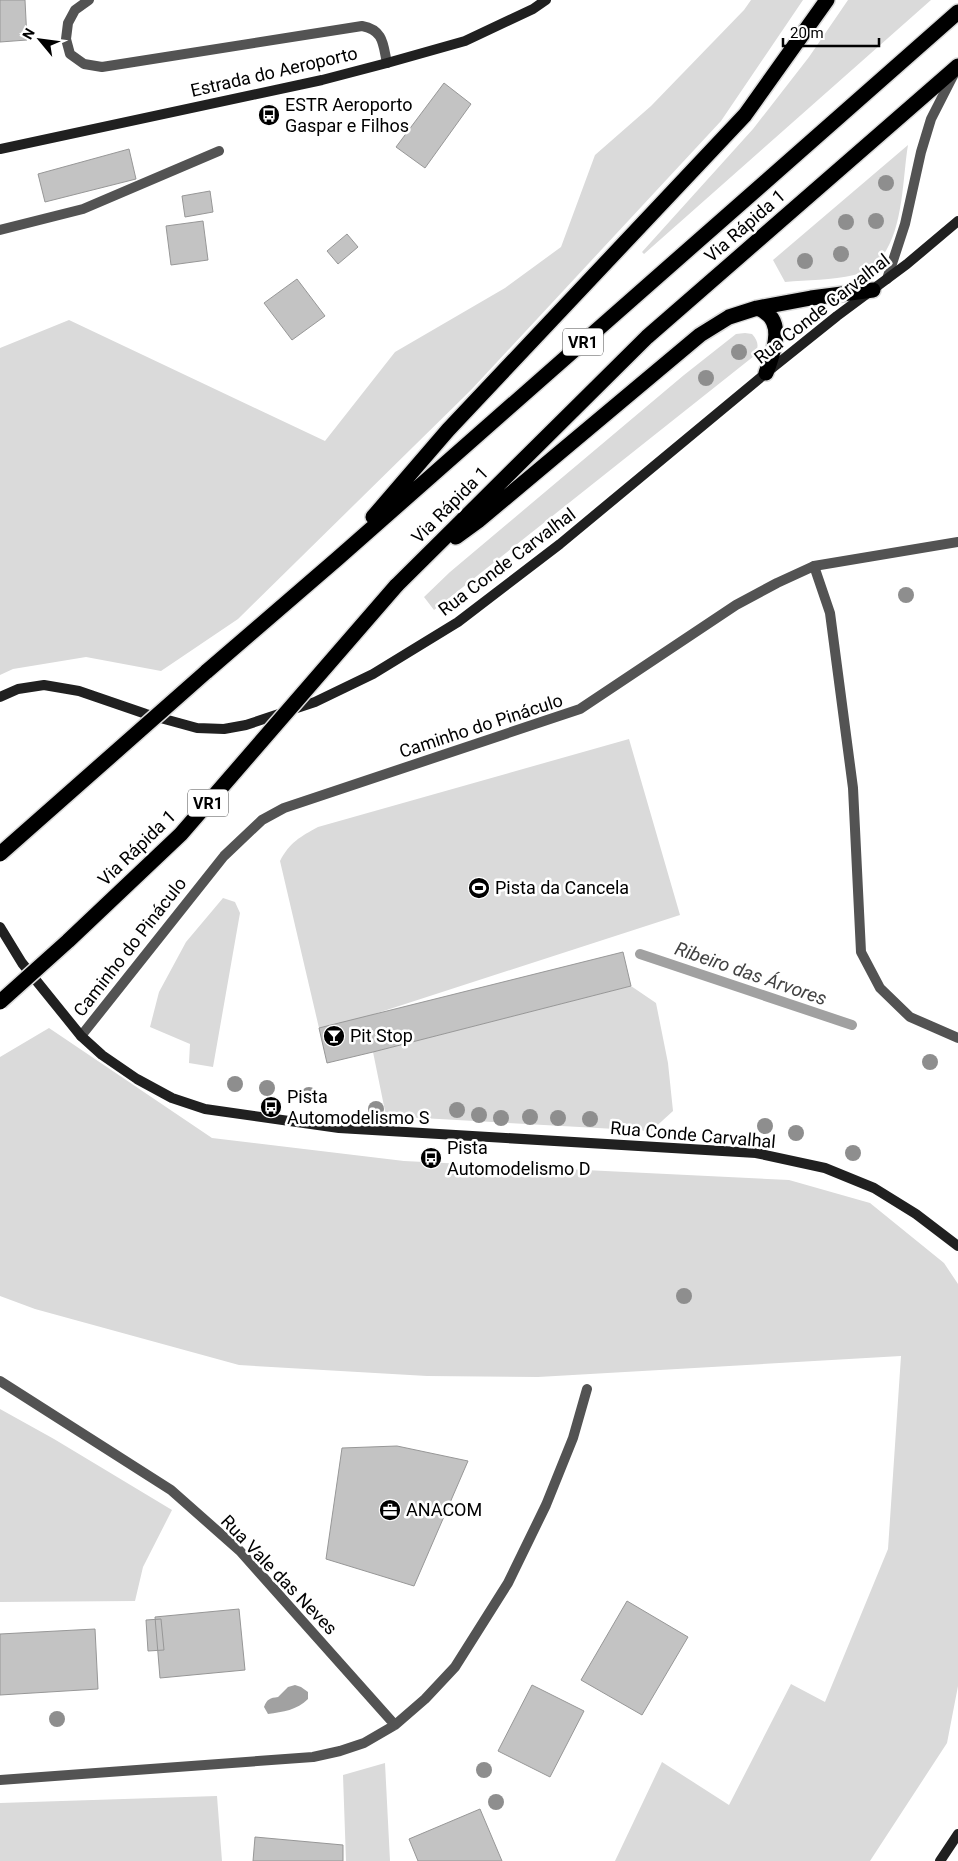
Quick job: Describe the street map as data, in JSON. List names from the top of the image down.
{
  "streets": {
    "highway": ["Via Rápida 1", "VR1"],
    "main road": ["Estrada do Aeroporto", "Rua Conde Carvalhal"],
    "street": ["Caminho do Pináculo", "Rua Vale das Neves"]
  },
  "crossings": [
    ["Rua Conde Carvalhal", "Caminho do Pináculo"]
  ],
  "water": ["Ribeiro das Árvores"],
  "places": {
    "bus stop": ["ESTR Aeroporto Gaspar e Filhos", "Pista Automodelismo S", "Pista Automodelismo D"],
    "sports": ["Pista da Cancela"],
    "bar": ["Pit Stop"],
    "office": ["ANACOM"]
  },
  "scale_bar": "20 m",
  "north": "top left"
}
